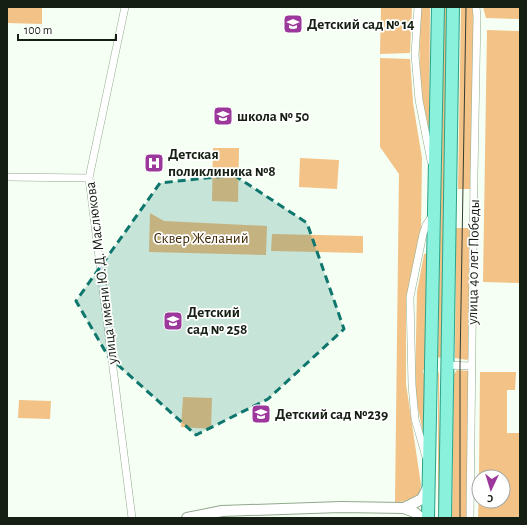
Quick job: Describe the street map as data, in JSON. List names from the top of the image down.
{
  "streets": {
    "main road": ["улица 40 лет Победы"],
    "street": ["улица имени Ю. Д. Маслюкова"]
  },
  "parks": ["Сквер Желаний"],
  "places": {
    "school or university": [
      "Детский сад № 14",
      "школа № 50",
      "Детский сад № 258",
      "Детский сад №239"
    ],
    "hospital": ["Детская поликлиника №8"]
  },
  "scale_bar": "100 m",
  "north": "bottom"
}
